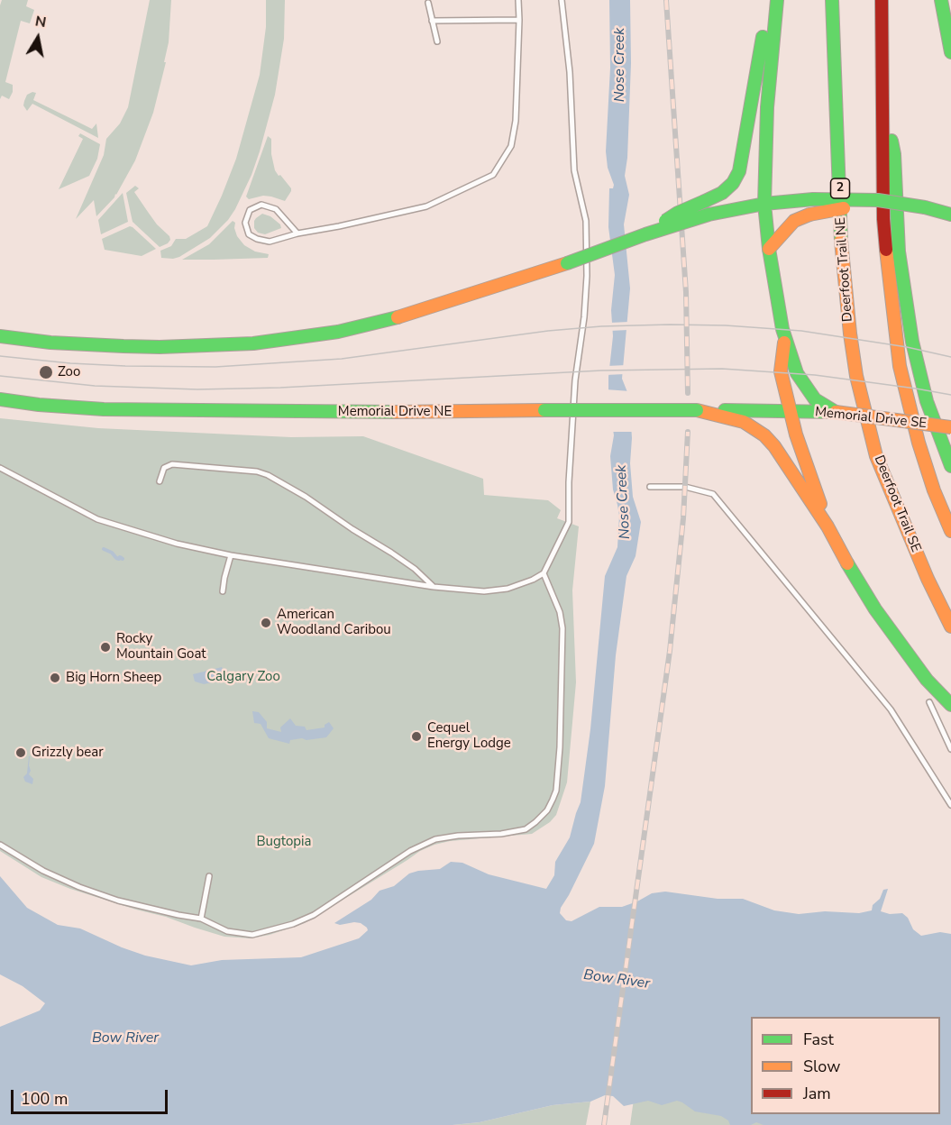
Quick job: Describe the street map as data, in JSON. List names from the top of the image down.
{
  "streets": {
    "main road": [
      "2",
      "Deerfoot Trail NE",
      "Memorial Drive NE",
      "Memorial Drive SE",
      "Deerfoot Trail SE"
    ]
  },
  "crossings": [
    ["Deerfoot Trail NE", "Deerfoot Trail SE"],
    ["Memorial Drive NE", "Memorial Drive SE"]
  ],
  "water": ["Nose Creek", "Bow River"],
  "parks": ["Calgary Zoo", "Bugtopia"],
  "places": [
    "Zoo",
    "American Woodland Caribou",
    "Rocky Mountain Goat",
    "Big Horn Sheep",
    "Cequel Energy Lodge",
    "Grizzly bear"
  ],
  "legend": ["Fast", "Slow", "Jam"],
  "scale_bar": "100 m",
  "north": "top"
}
